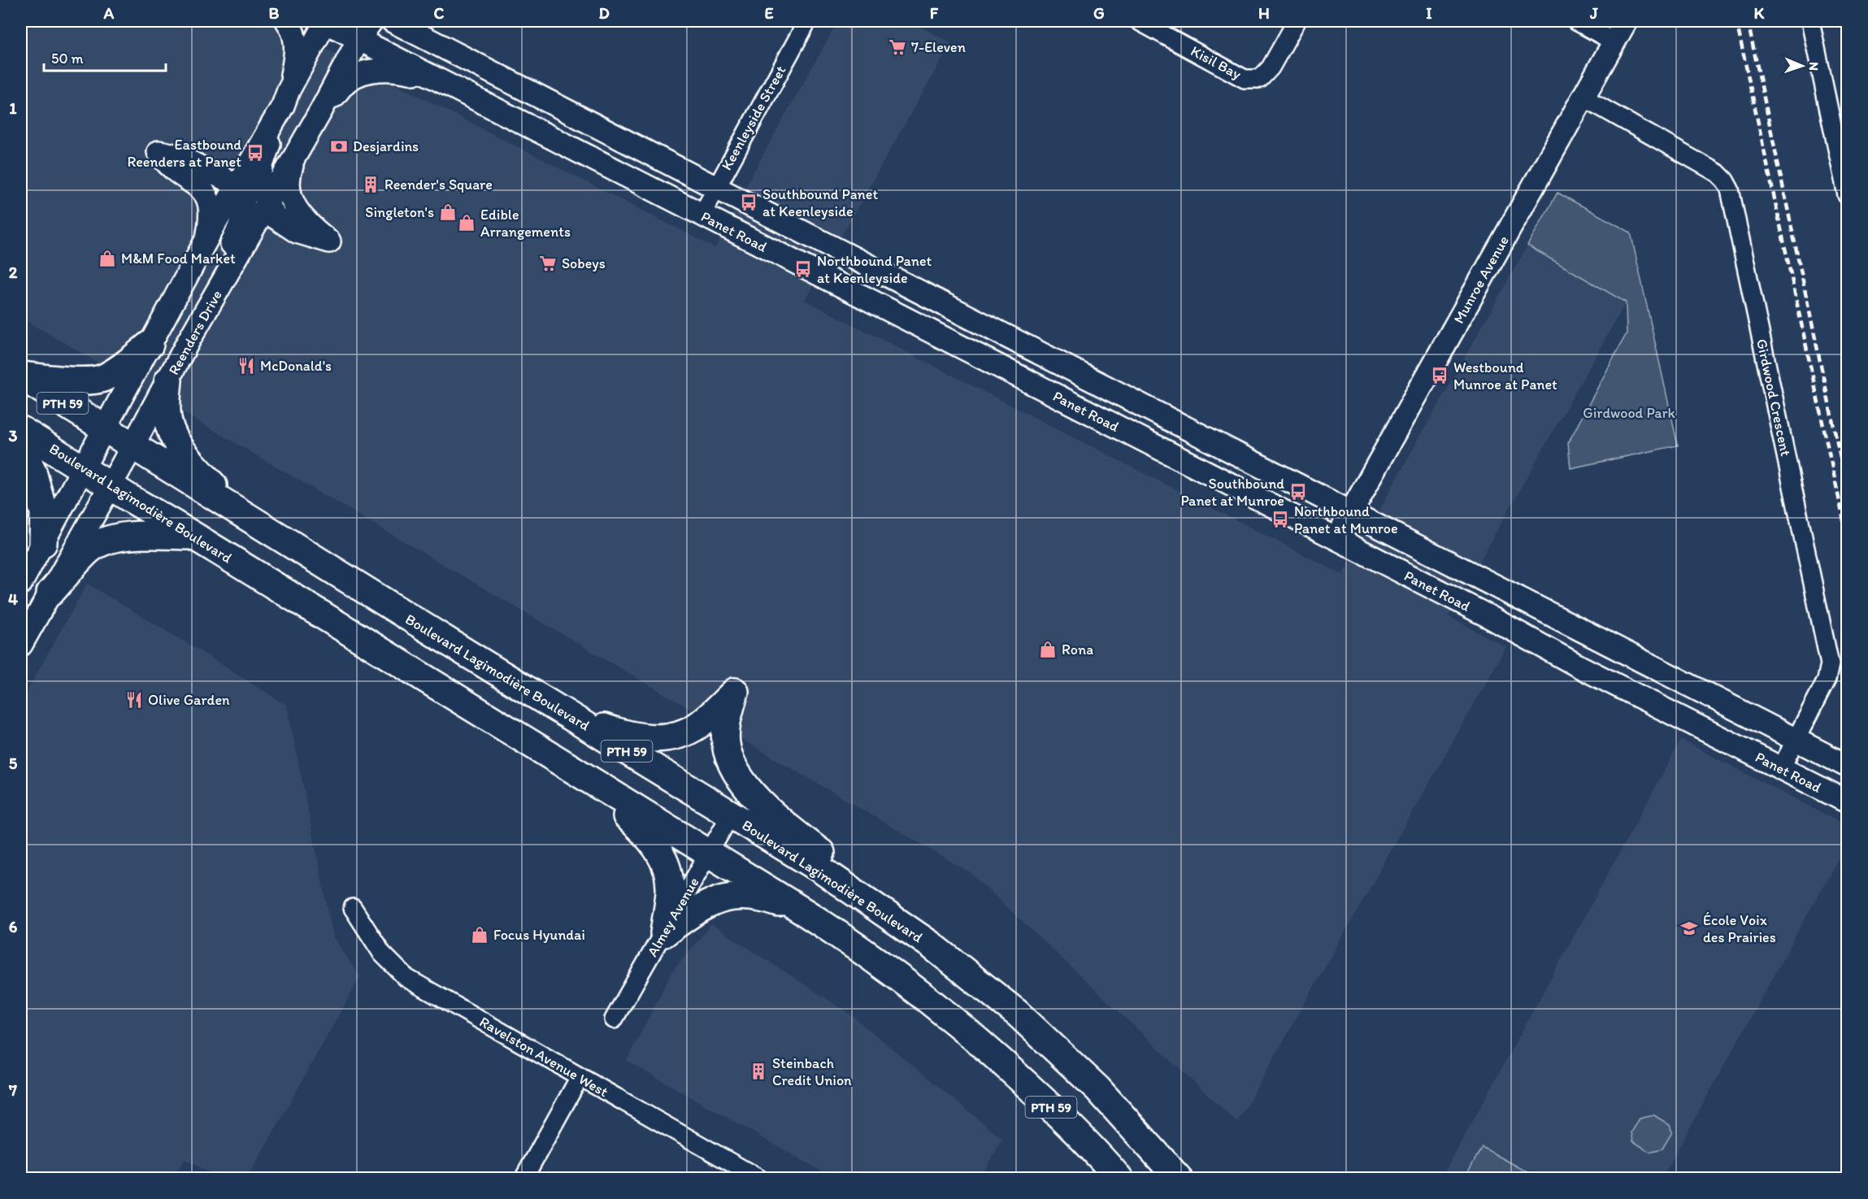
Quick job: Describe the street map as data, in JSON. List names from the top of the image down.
{
  "streets": {
    "main road": ["PTH 59", "Boulevard Lagimodière Boulevard"],
    "street": [
      "Kisil Bay",
      "Keenleyside Street",
      "Panet Road",
      "Munroe Avenue",
      "Reenders Drive",
      "Girdwood Crescent",
      "Almey Avenue",
      "Ravelston Avenue West"
    ]
  },
  "crossings": [
    ["Keenleyside Street", "Panet Road"],
    ["Panet Road", "Munroe Avenue"],
    ["Panet Road", "Reenders Drive"],
    ["Panet Road", "Girdwood Crescent"],
    ["Munroe Avenue", "Girdwood Crescent"],
    ["Reenders Drive", "Boulevard Lagimodière Boulevard"],
    ["Boulevard Lagimodière Boulevard", "Almey Avenue"]
  ],
  "parks": ["Girdwood Park"],
  "places": {
    "supermarket": ["7-Eleven", "Sobeys"],
    "bank": ["Desjardins"],
    "bus stop": [
      "Eastbound Reenders at Panet",
      "Southbound Panet at Keenleyside",
      "Northbound Panet at Keenleyside",
      "Westbound Munroe at Panet",
      "Southbound Panet at Munroe",
      "Northbound Panet at Munroe"
    ],
    "building": ["Reender's Square", "Steinbach Credit Union"],
    "shop": [
      "Singleton's",
      "Edible Arrangements",
      "M&M Food Market",
      "Rona",
      "Focus Hyundai"
    ],
    "restaurant": ["McDonald's", "Olive Garden"],
    "school or university": ["École Voix des Prairies"]
  },
  "scale_bar": "50 m",
  "north": "right",
  "grid": {
    "columns": [
      "A",
      "B",
      "C",
      "D",
      "E",
      "F",
      "G",
      "H",
      "I",
      "J",
      "K"
    ],
    "rows": [
      "1",
      "2",
      "3",
      "4",
      "5",
      "6",
      "7"
    ]
  }
}
